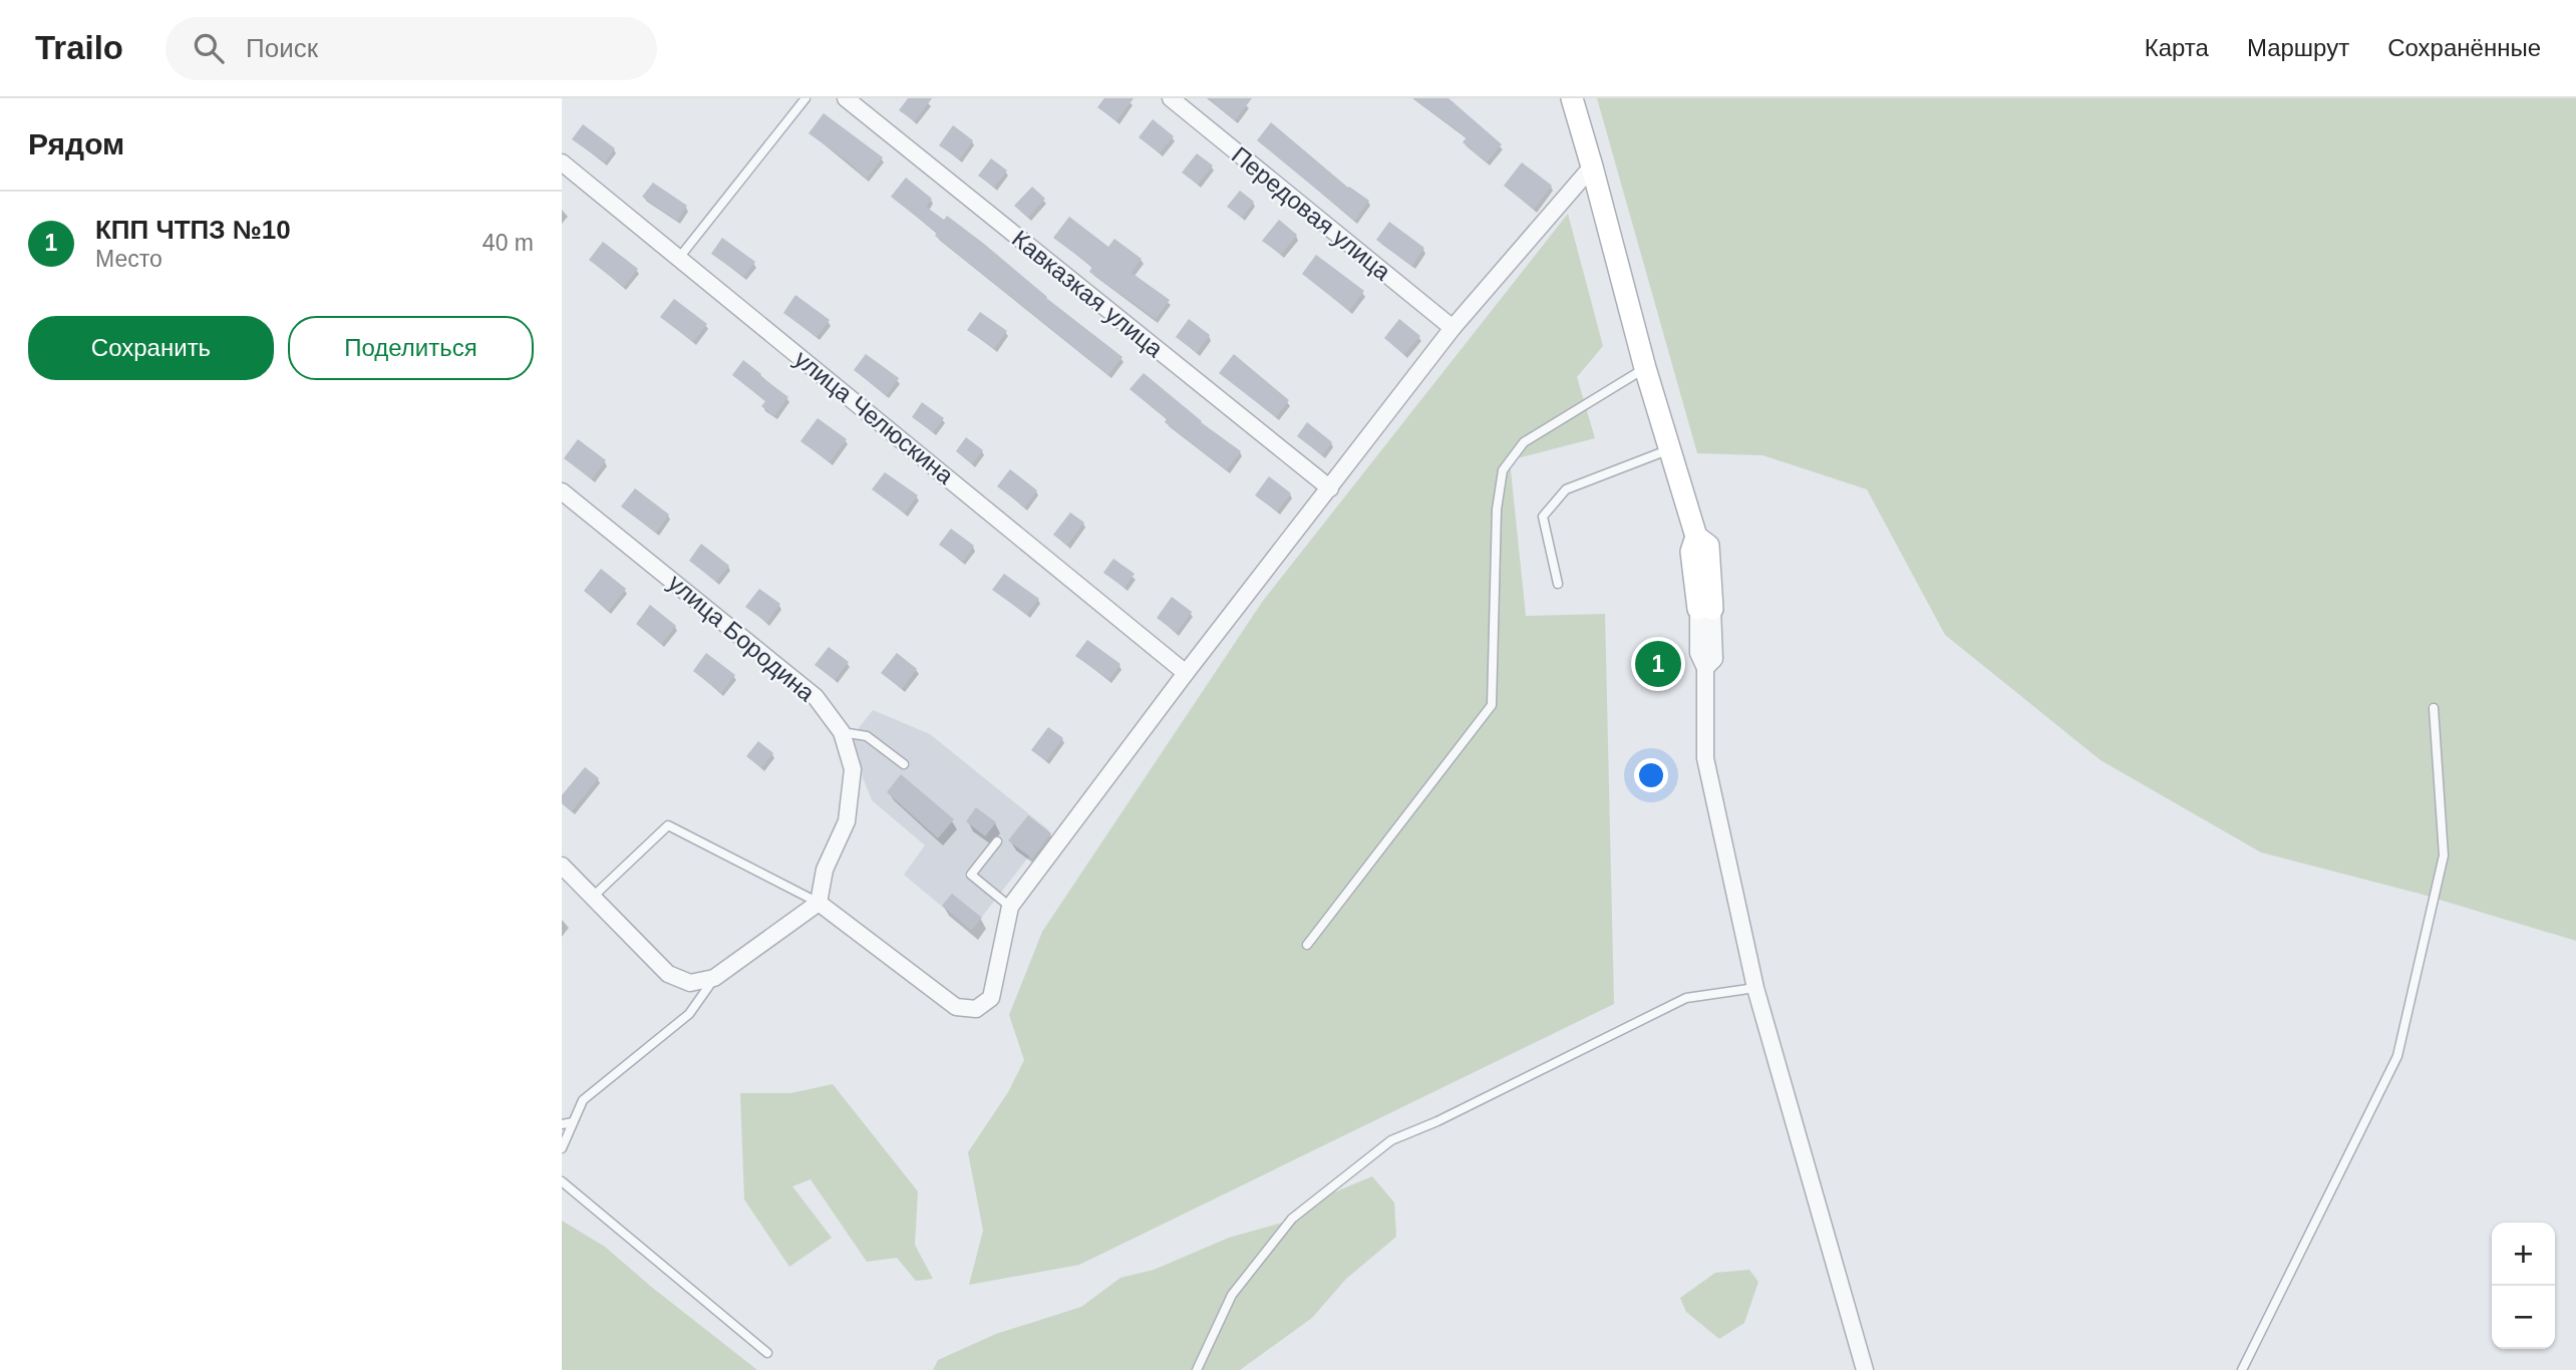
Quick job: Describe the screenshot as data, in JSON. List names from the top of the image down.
{
  "streets": {
    "street": [
      "Передовая улица",
      "Кавказкая улица",
      "улица Челюскина",
      "улица Бородина"
    ]
  },
  "page": {
    "header": "Trailo",
    "search": "Поиск",
    "nav": ["Карта", "Маршрут", "Сохранённые"],
    "heading": "Рядом",
    "list": [
      {
        "mark": "1",
        "name": "КПП ЧТПЗ №10",
        "note": "Место",
        "value": "40 m"
      }
    ],
    "buttons": ["Сохранить", "Поделиться"],
    "pins": "1",
    "map_buttons": ["+", "−"]
  }
}
